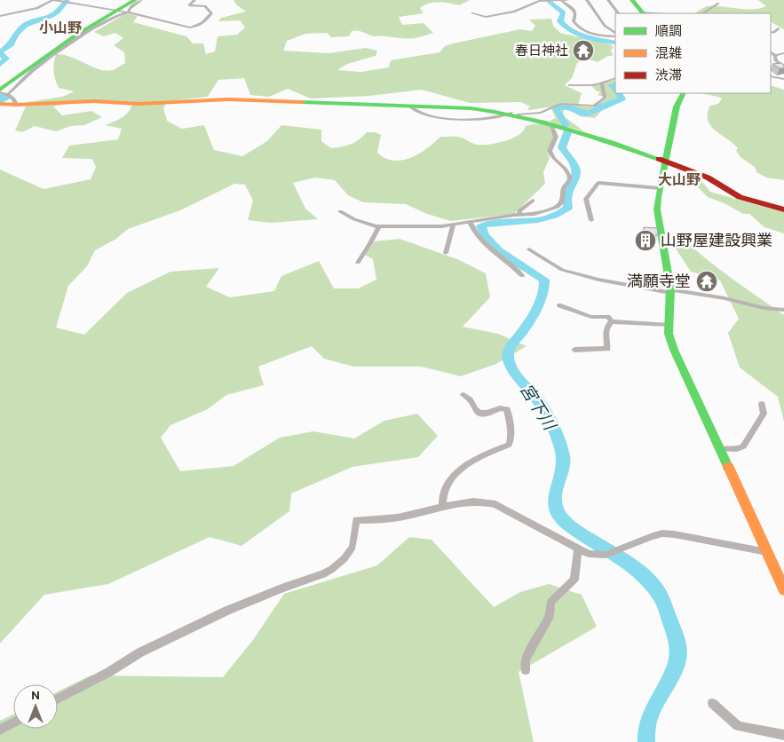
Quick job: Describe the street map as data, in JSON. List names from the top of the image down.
{
  "districts": ["小山野", "大山野"],
  "water": ["宮下川"],
  "places": {
    "temple": ["春日神社", "満願寺堂"],
    "building": ["山野屋建設興業"]
  },
  "legend": ["順調", "混雑", "渋滞"],
  "north": "top"
}
